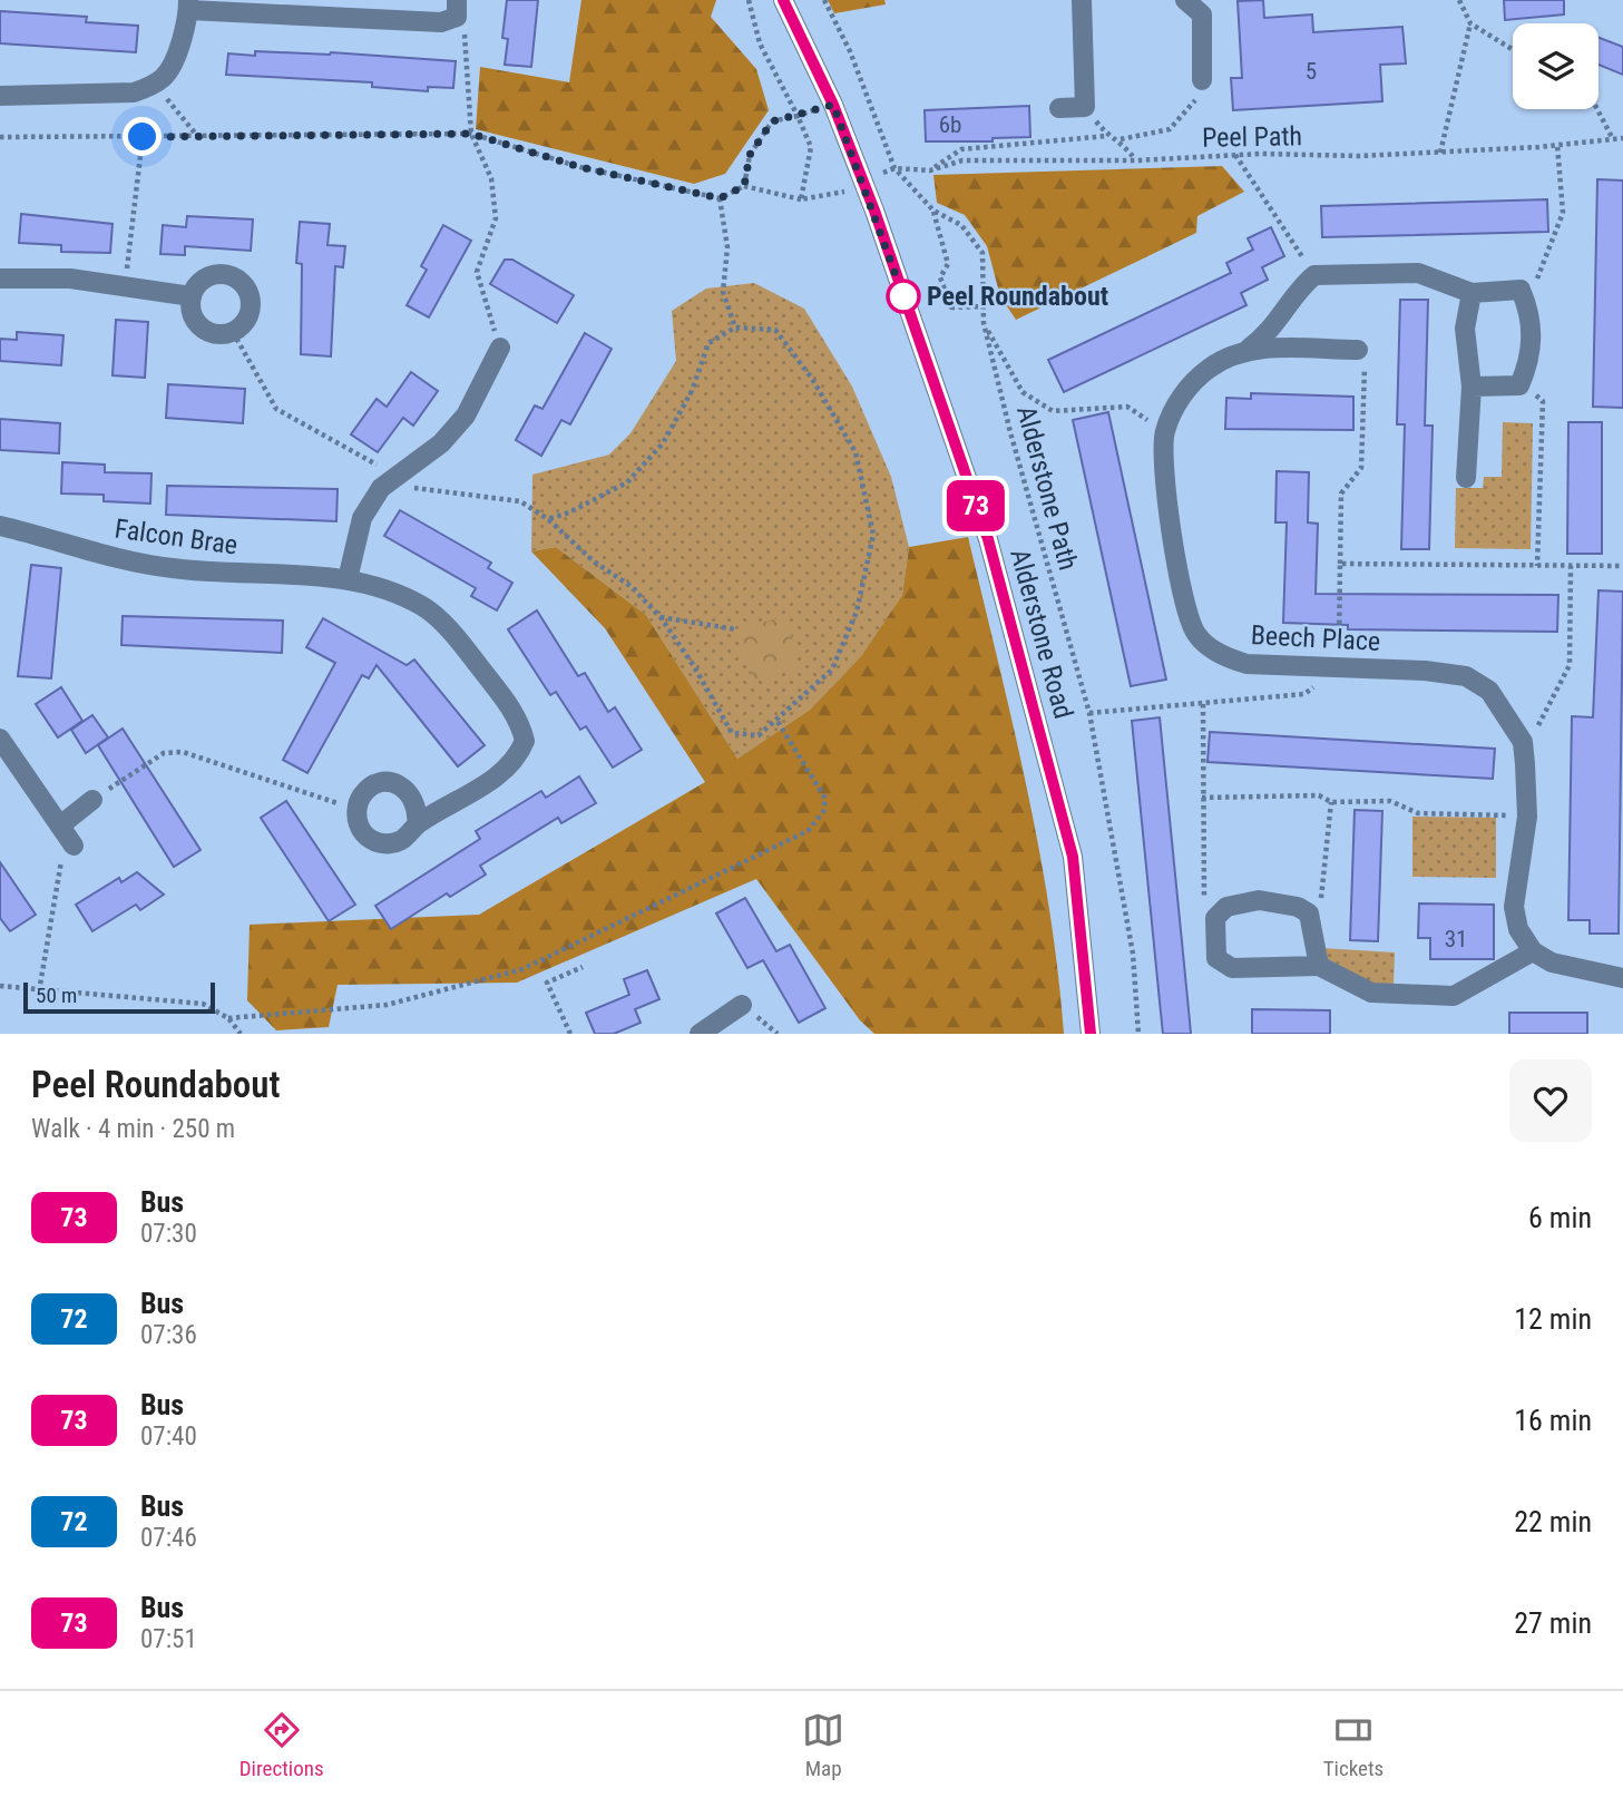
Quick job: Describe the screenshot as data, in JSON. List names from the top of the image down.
{
  "streets": {
    "street": ["Falcon Brae", "Alderstone Road", "Beech Place"],
    "path": ["Peel Path", "Alderstone Path"]
  },
  "crossings": [
    ["Peel Path", "Alderstone Path"]
  ],
  "places": ["Peel Roundabout"],
  "lines": ["bus line 73"],
  "house_numbers": ["5", "6b", "31"],
  "scale_bar": "50 m",
  "page": {
    "on_map": "73",
    "scale": "50 m",
    "heading": ["Peel Roundabout", "Walk · 4 min · 250 m"],
    "list": [
      {
        "mark": "73",
        "name": "Bus",
        "note": "07:30",
        "value": "6 min"
      },
      {
        "mark": "72",
        "name": "Bus",
        "note": "07:36",
        "value": "12 min"
      },
      {
        "mark": "73",
        "name": "Bus",
        "note": "07:40",
        "value": "16 min"
      },
      {
        "mark": "72",
        "name": "Bus",
        "note": "07:46",
        "value": "22 min"
      },
      {
        "mark": "73",
        "name": "Bus",
        "note": "07:51",
        "value": "27 min"
      }
    ],
    "tabs": ["Directions", "Map", "Tickets"]
  }
}
